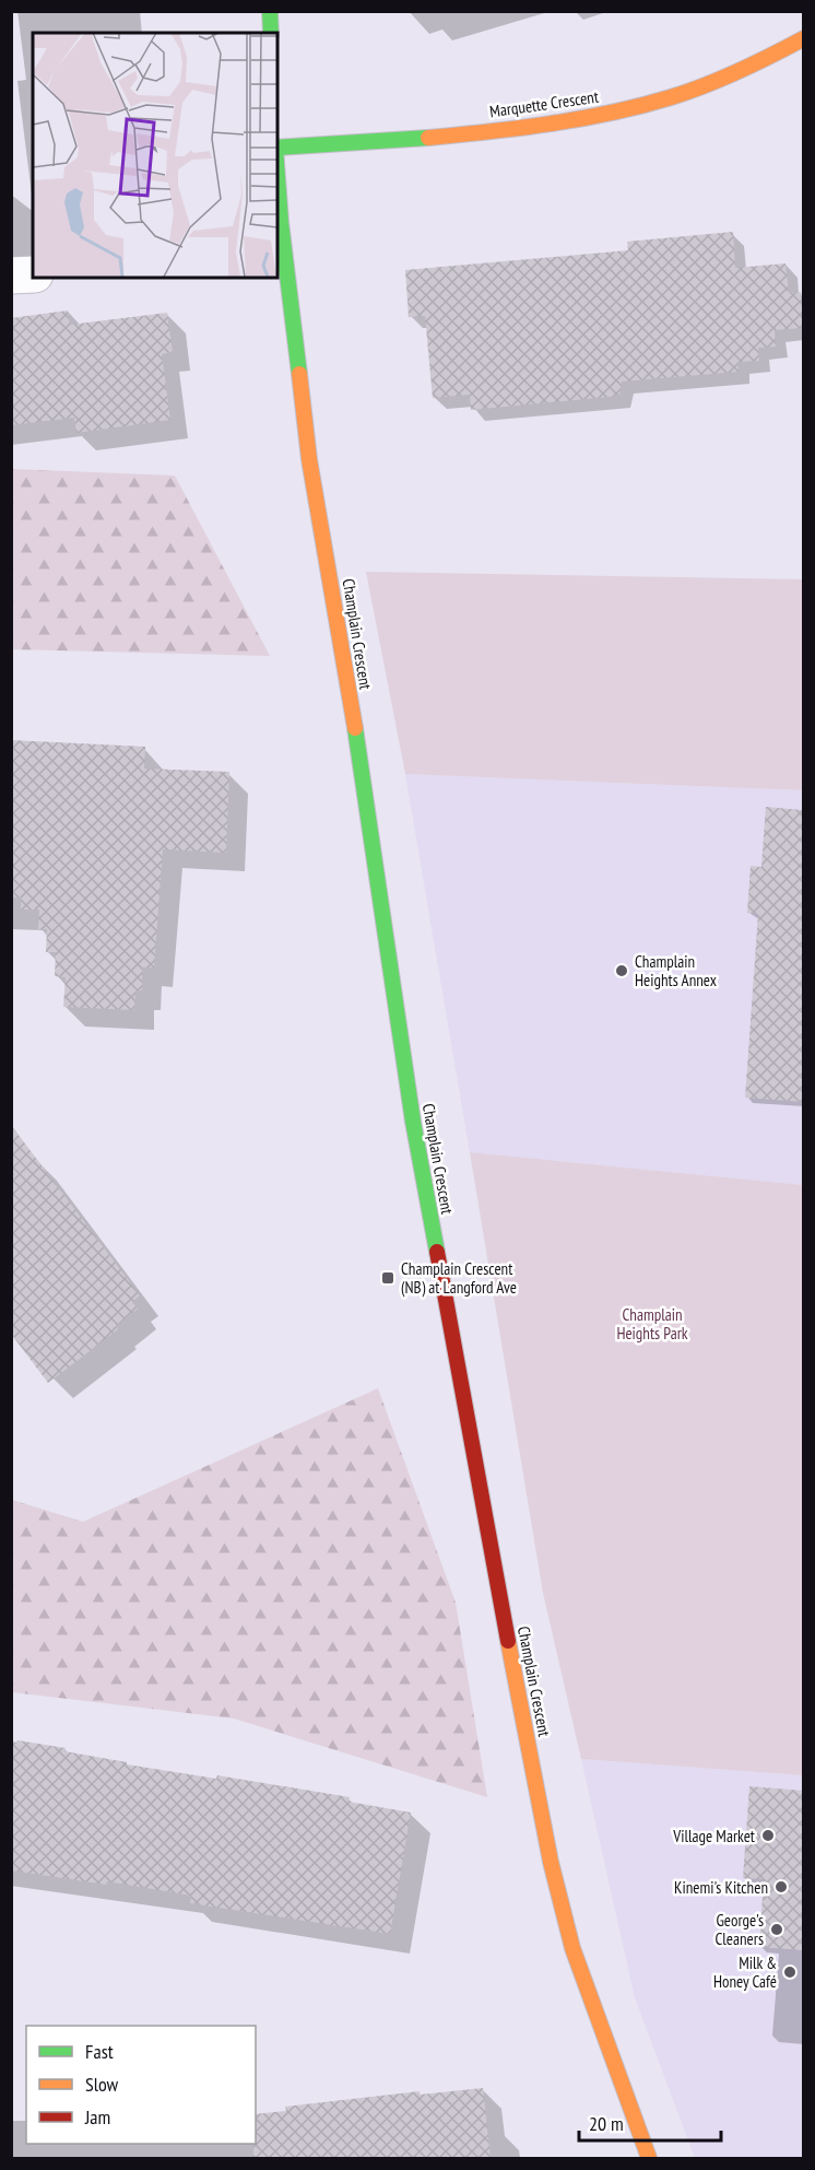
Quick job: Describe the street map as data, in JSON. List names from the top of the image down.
{
  "streets": {
    "street": ["Marquette Crescent", "Champlain Crescent"]
  },
  "parks": ["Champlain Heights Park"],
  "places": {
    "other": [
      "Champlain Heights Annex",
      "Village Market",
      "Kinemi's Kitchen",
      "George's Cleaners",
      "Milk & Honey Café"
    ],
    "transit": ["Champlain Crescent (NB) at Langford Ave"]
  },
  "legend": ["Fast", "Slow", "Jam"],
  "scale_bar": "20 m"
}
